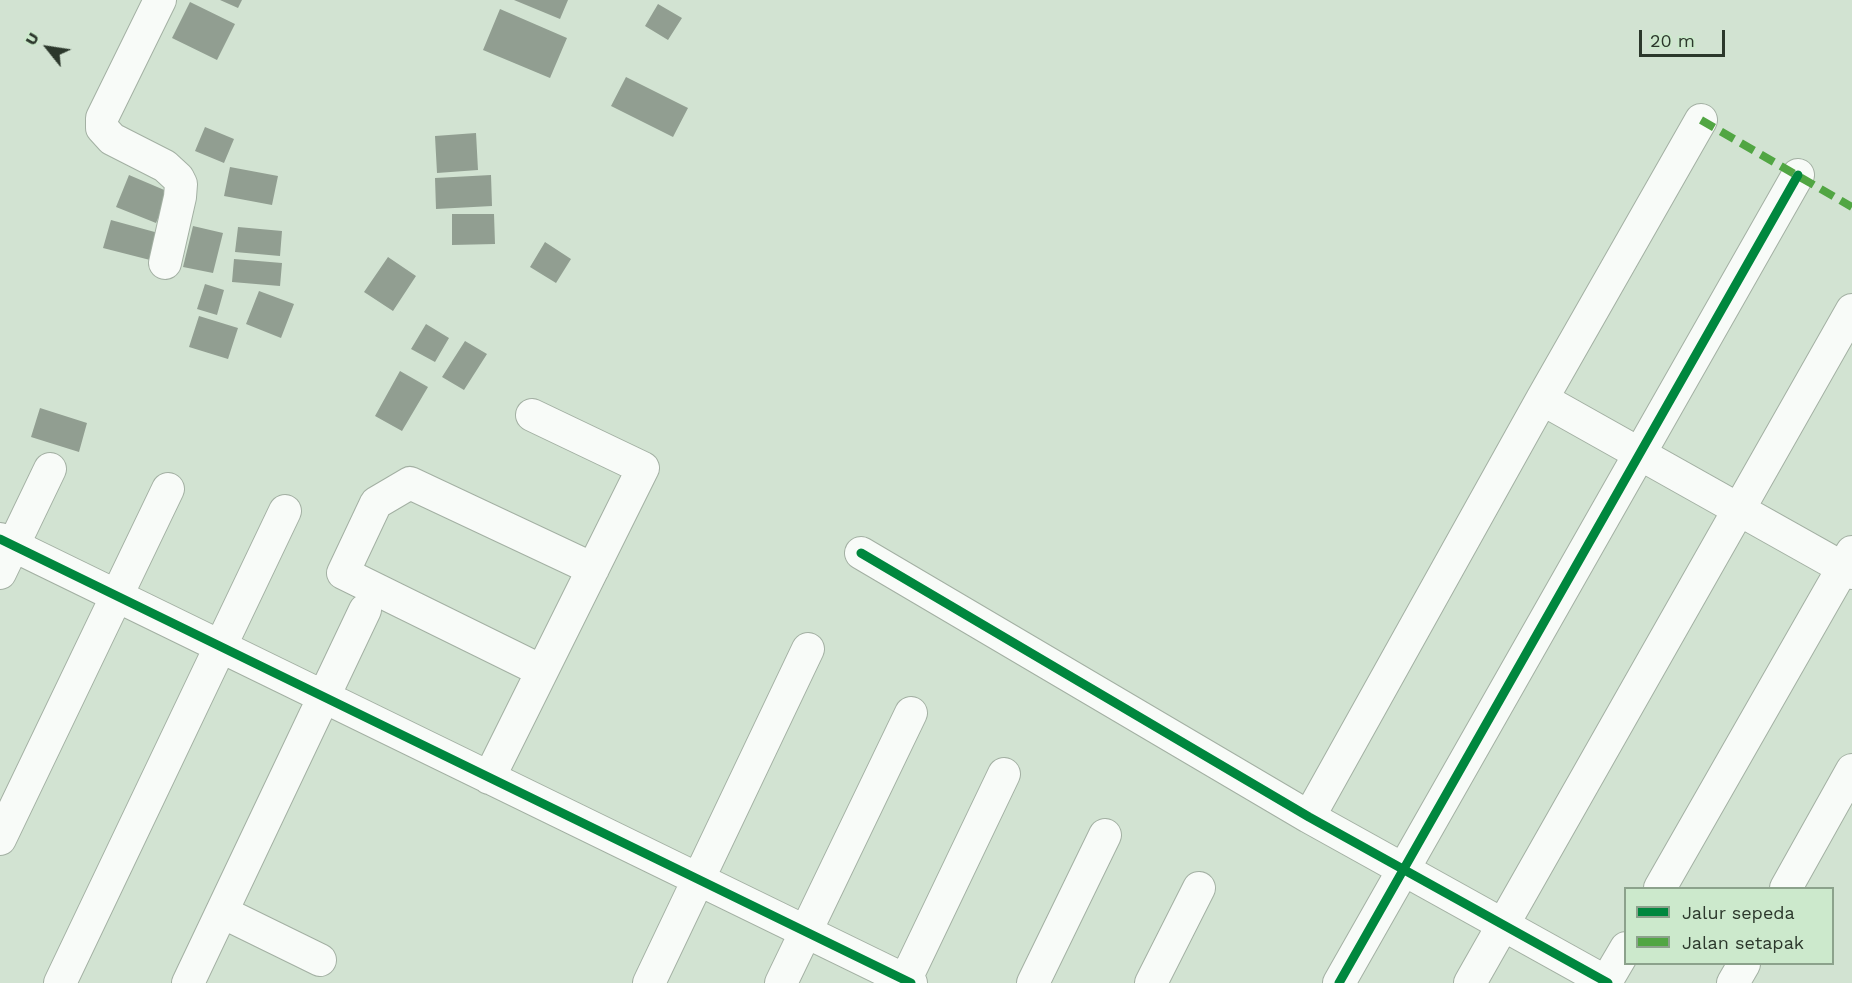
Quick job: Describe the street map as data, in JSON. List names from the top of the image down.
{
  "legend": ["Jalur sepeda", "Jalan setapak"],
  "scale_bar": "20 m",
  "north": "top left"
}
